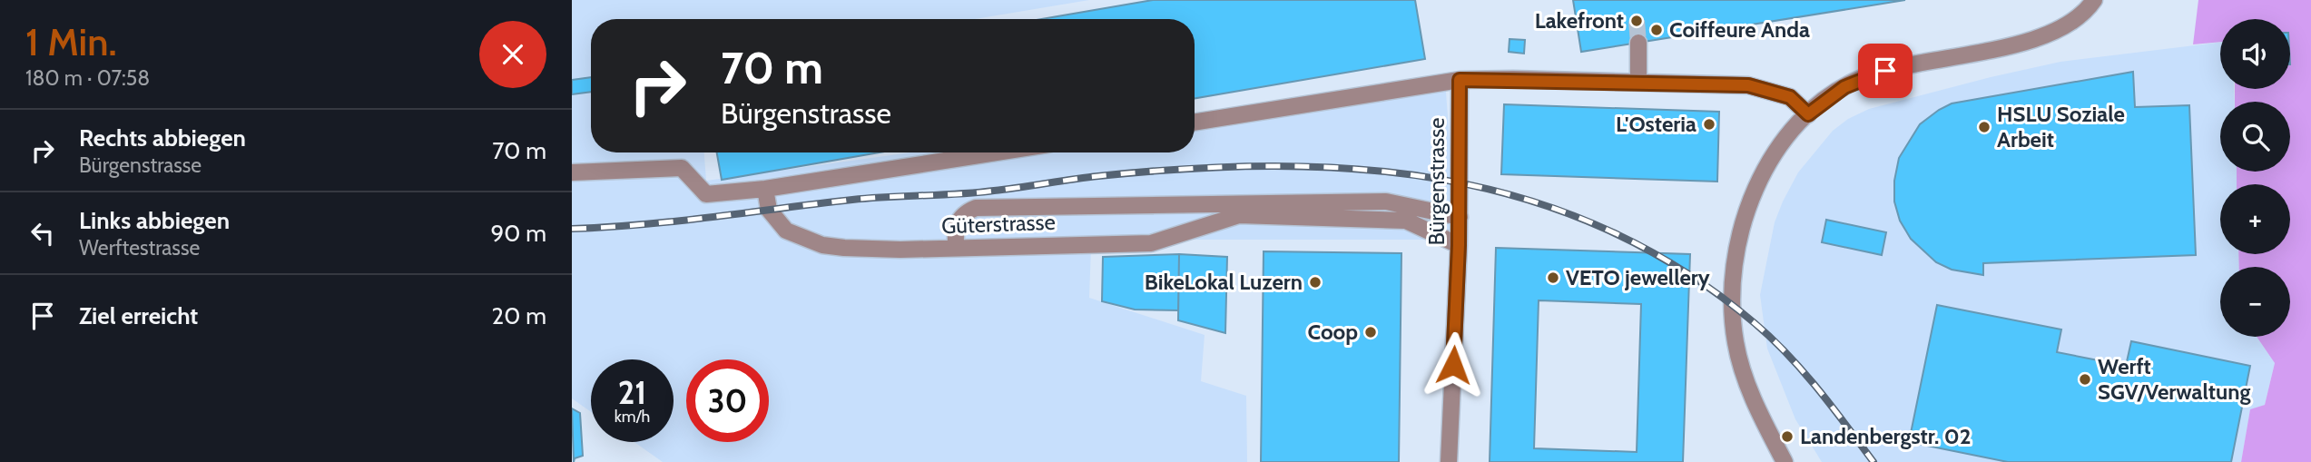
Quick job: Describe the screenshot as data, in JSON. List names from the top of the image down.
{
  "streets": {
    "street": ["Bürgenstrasse", "Güterstrasse"]
  },
  "crossings": [
    ["Bürgenstrasse", "Güterstrasse"]
  ],
  "places": [
    "Lakefront",
    "Coiffeure Anda",
    "L'Osteria",
    "HSLU Soziale Arbeit",
    "VETO jewellery",
    "BikeLokal Luzern",
    "Coop",
    "Werft SGV/Verwaltung",
    "Landenbergstr. 02"
  ],
  "page": {
    "heading": ["1 Min.", "180 m · 07:58"],
    "map_buttons": ["+", "−"],
    "turn": ["70 m", "Bürgenstrasse"],
    "list": [
      {
        "name": "Rechts abbiegen",
        "note": "Bürgenstrasse",
        "value": "70 m"
      },
      {
        "name": "Links abbiegen",
        "note": "Werftestrasse",
        "value": "90 m"
      },
      {
        "name": "Ziel erreicht",
        "value": "20 m"
      }
    ],
    "speed": "21 km/h",
    "limit": "30"
  }
}
